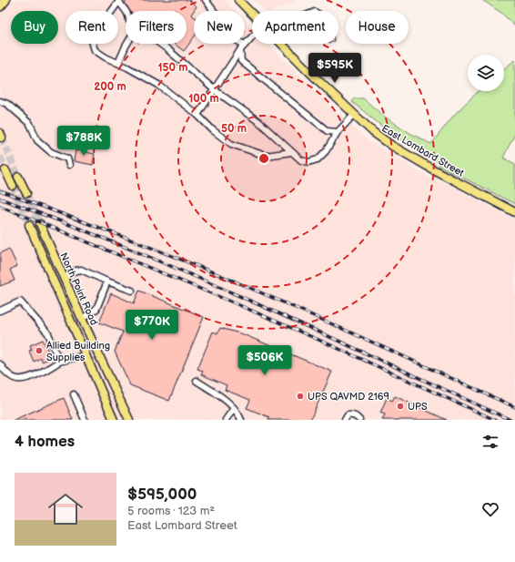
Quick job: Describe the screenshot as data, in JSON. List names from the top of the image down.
{
  "streets": {
    "main road": ["East Lombard Street", "North Point Road"]
  },
  "places": ["Allied Building Supplies", "UPS QAVMD 2169", "UPS"],
  "page": {
    "chip": [
      "Buy",
      "Rent",
      "Filters",
      "New",
      "Apartment",
      "House"
    ],
    "price": [
      "$595K",
      "$788K",
      "$770K",
      "$506K"
    ],
    "heading": "4 homes",
    "list": [
      {
        "name": "$595,000",
        "note": "5 rooms · 123 m² · East Lombard Street"
      }
    ]
  },
  "rings": [
    "150 m",
    "200 m",
    "100 m",
    "50 m"
  ]
}
